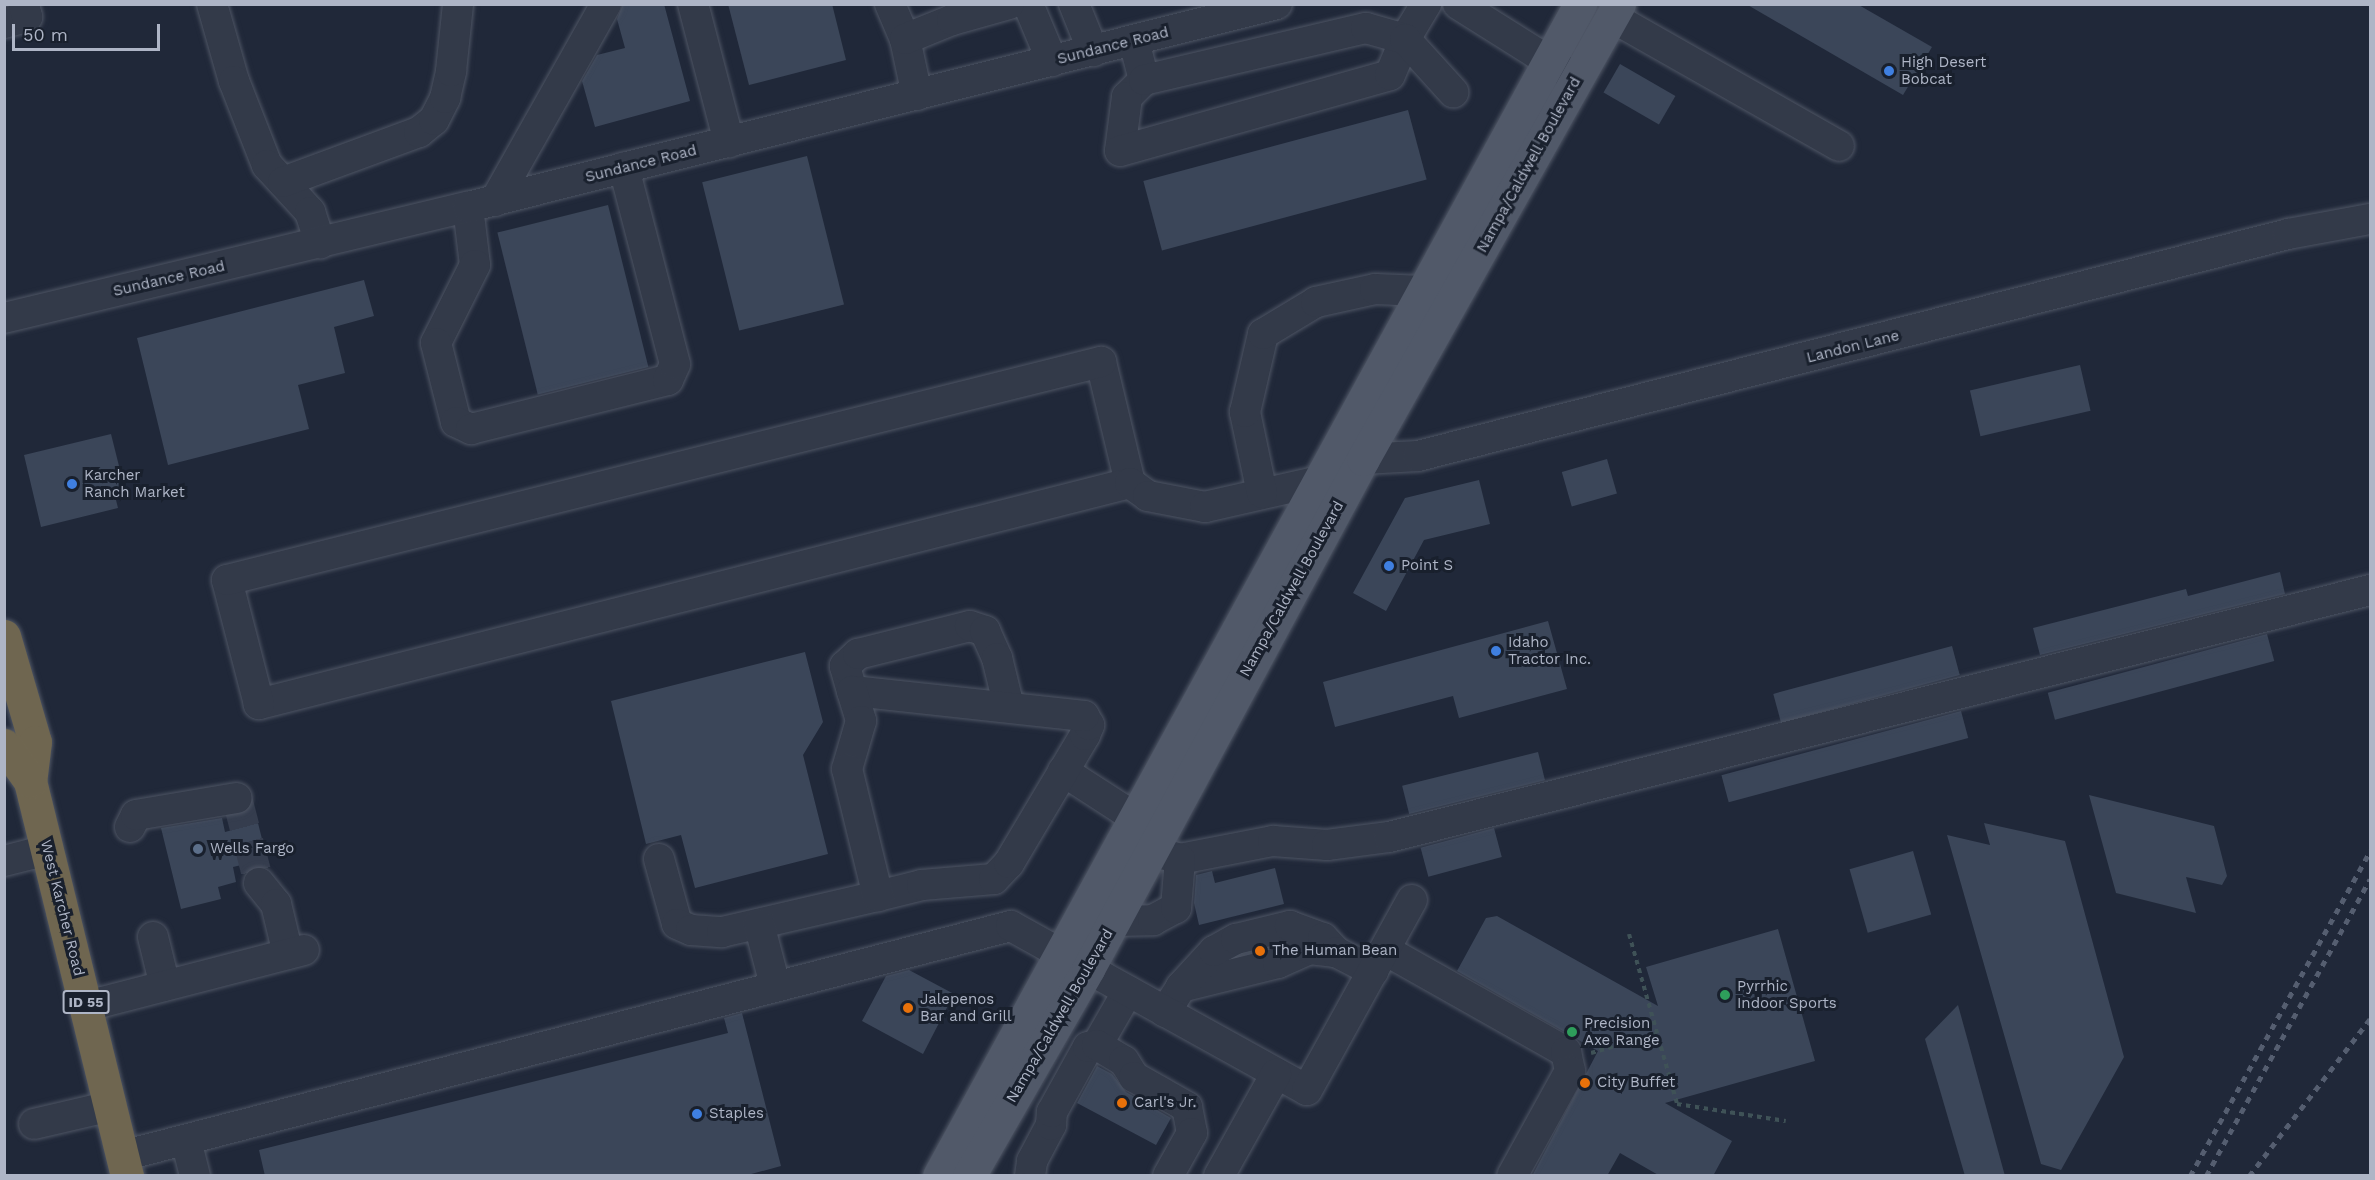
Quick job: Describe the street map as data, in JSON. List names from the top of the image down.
{
  "streets": {
    "highway": ["West Karcher Road", "ID 55"],
    "main road": ["Nampa/Caldwell Boulevard"],
    "street": ["Sundance Road", "Landon Lane"]
  },
  "crossings": [
    ["Nampa/Caldwell Boulevard", "Landon Lane"]
  ],
  "places": [
    "High Desert Bobcat",
    "Karcher Ranch Market",
    "Point S",
    "Idaho Tractor Inc.",
    "Wells Fargo",
    "The Human Bean",
    "Pyrrhic Indoor Sports",
    "Jalepenos Bar and Grill",
    "Precision Axe Range",
    "City Buffet",
    "Carl's Jr.",
    "Staples"
  ],
  "scale_bar": "50 m"
}
